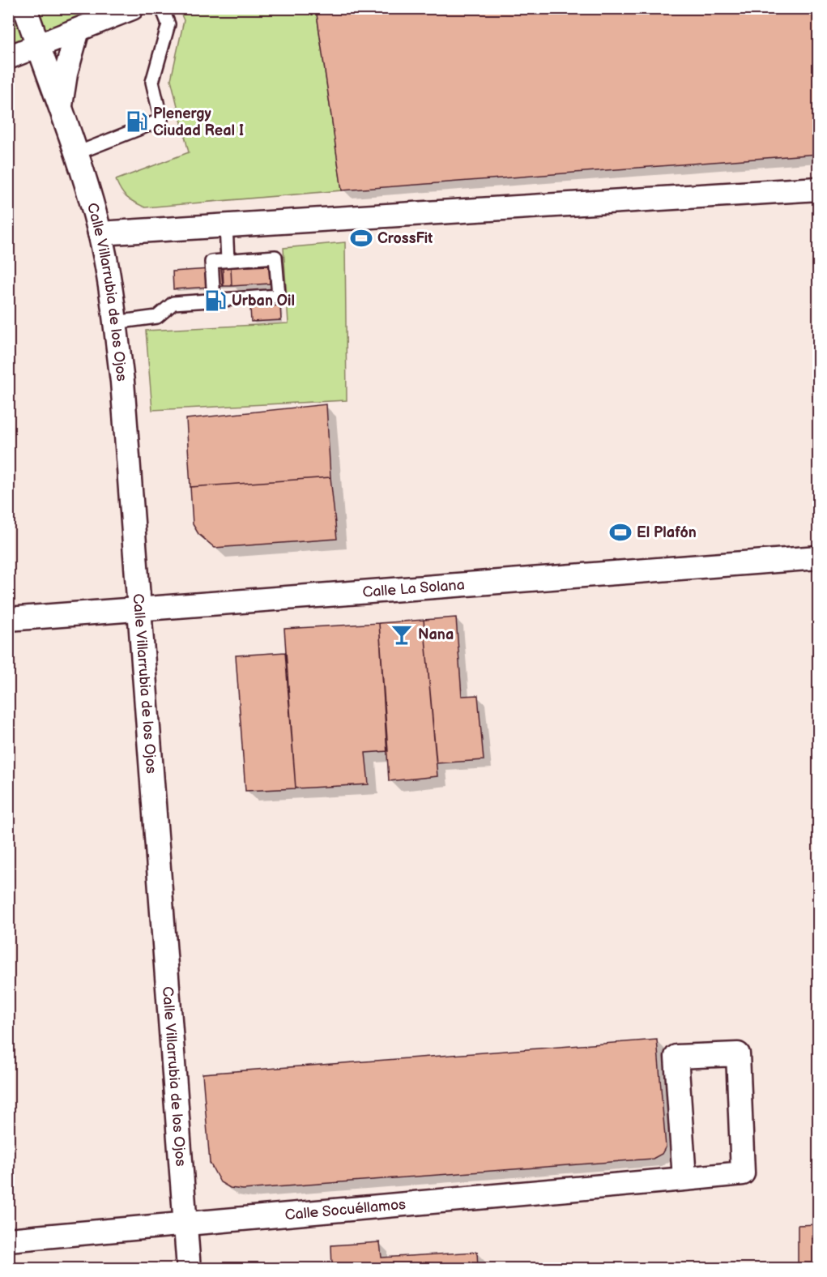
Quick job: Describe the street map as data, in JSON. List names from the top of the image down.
{
  "streets": {
    "street": ["Calle Villarrubia de los Ojos", "Calle La Solana", "Calle Socuéllamos"]
  },
  "crossings": [
    ["Calle Villarrubia de los Ojos", "Calle La Solana"],
    ["Calle Villarrubia de los Ojos", "Calle Socuéllamos"]
  ],
  "places": {
    "fuel station": ["Plenergy Ciudad Real I", "Urban Oil"],
    "sports": ["CrossFit", "El Plafón"],
    "bar": ["Nana"]
  }
}
